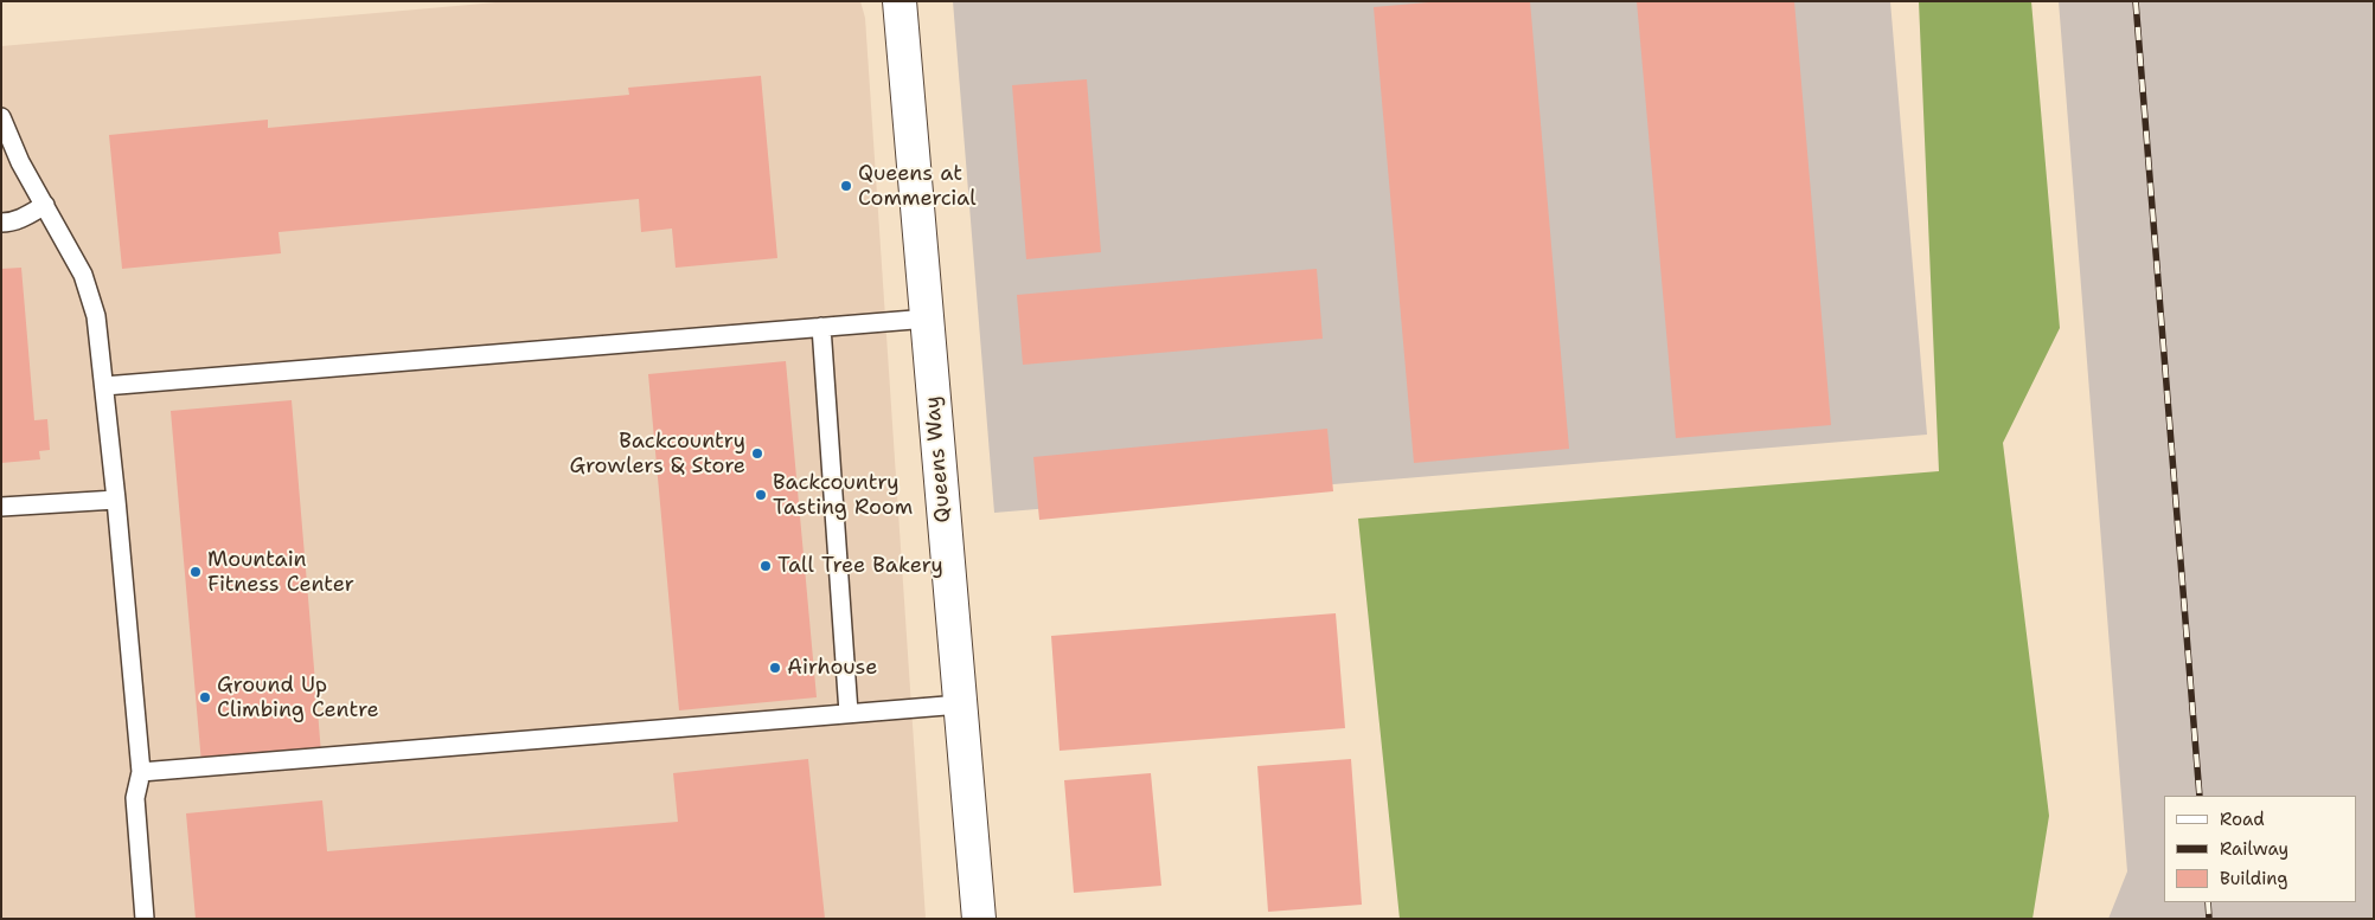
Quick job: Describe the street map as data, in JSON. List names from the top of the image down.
{
  "streets": {
    "street": ["Queens Way"]
  },
  "places": [
    "Queens at Commercial",
    "Backcountry Growlers & Store",
    "Backcountry Tasting Room",
    "Tall Tree Bakery",
    "Mountain Fitness Center",
    "Airhouse",
    "Ground Up Climbing Centre"
  ],
  "legend": ["Road", "Railway", "Building"]
}
